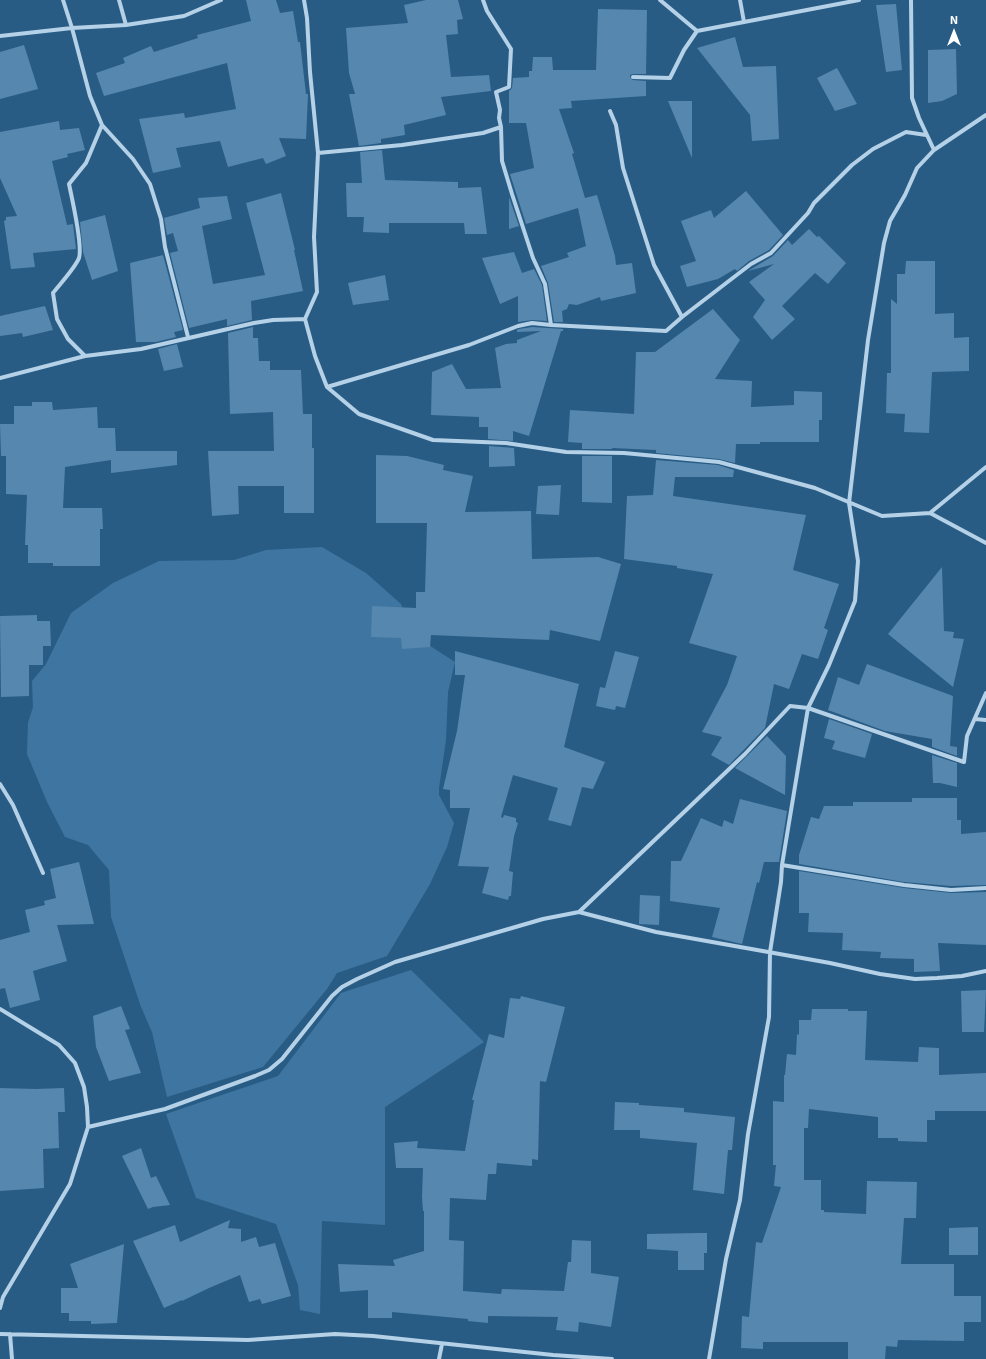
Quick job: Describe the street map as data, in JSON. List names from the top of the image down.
{
  "north": "top"
}
